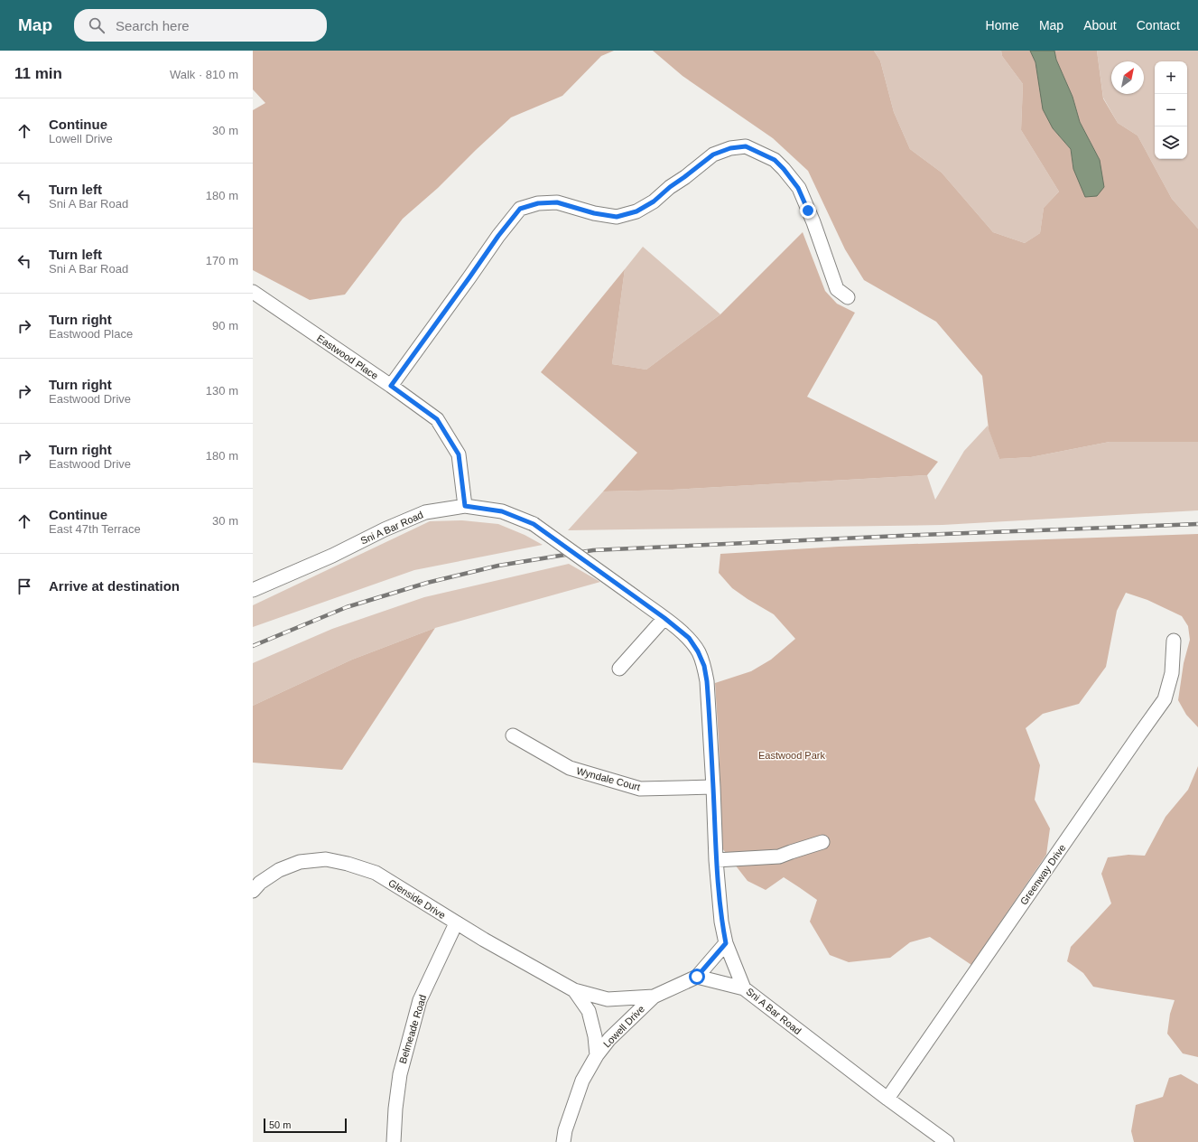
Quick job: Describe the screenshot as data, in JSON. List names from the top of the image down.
{
  "streets": {
    "street": [
      "Eastwood Place",
      "Sni A Bar Road",
      "Wyndale Court",
      "Greenway Drive",
      "Glenside Drive",
      "Lowell Drive",
      "Belmeade Road"
    ]
  },
  "crossings": [
    ["Eastwood Place", "Sni A Bar Road"],
    ["Sni A Bar Road", "Wyndale Court"],
    ["Sni A Bar Road", "Greenway Drive"],
    ["Sni A Bar Road", "Lowell Drive"],
    ["Glenside Drive", "Lowell Drive"],
    ["Glenside Drive", "Belmeade Road"]
  ],
  "parks": ["Eastwood Park"],
  "scale_bar": "50 m",
  "north": "top right",
  "page": {
    "header": "Map",
    "search": "Search here",
    "nav": [
      "Home",
      "Map",
      "About",
      "Contact"
    ],
    "heading": ["11 min", "Walk · 810 m"],
    "map_buttons": ["+", "−"],
    "list": [
      ["Continue", "Lowell Drive", "30 m"],
      ["Turn left", "Sni A Bar Road", "180 m"],
      ["Turn left", "Sni A Bar Road", "170 m"],
      ["Turn right", "Eastwood Place", "90 m"],
      ["Turn right", "Eastwood Drive", "130 m"],
      ["Turn right", "Eastwood Drive", "180 m"],
      ["Continue", "East 47th Terrace", "30 m"],
      "Arrive at destination"
    ],
    "scale": "50 m"
  }
}
